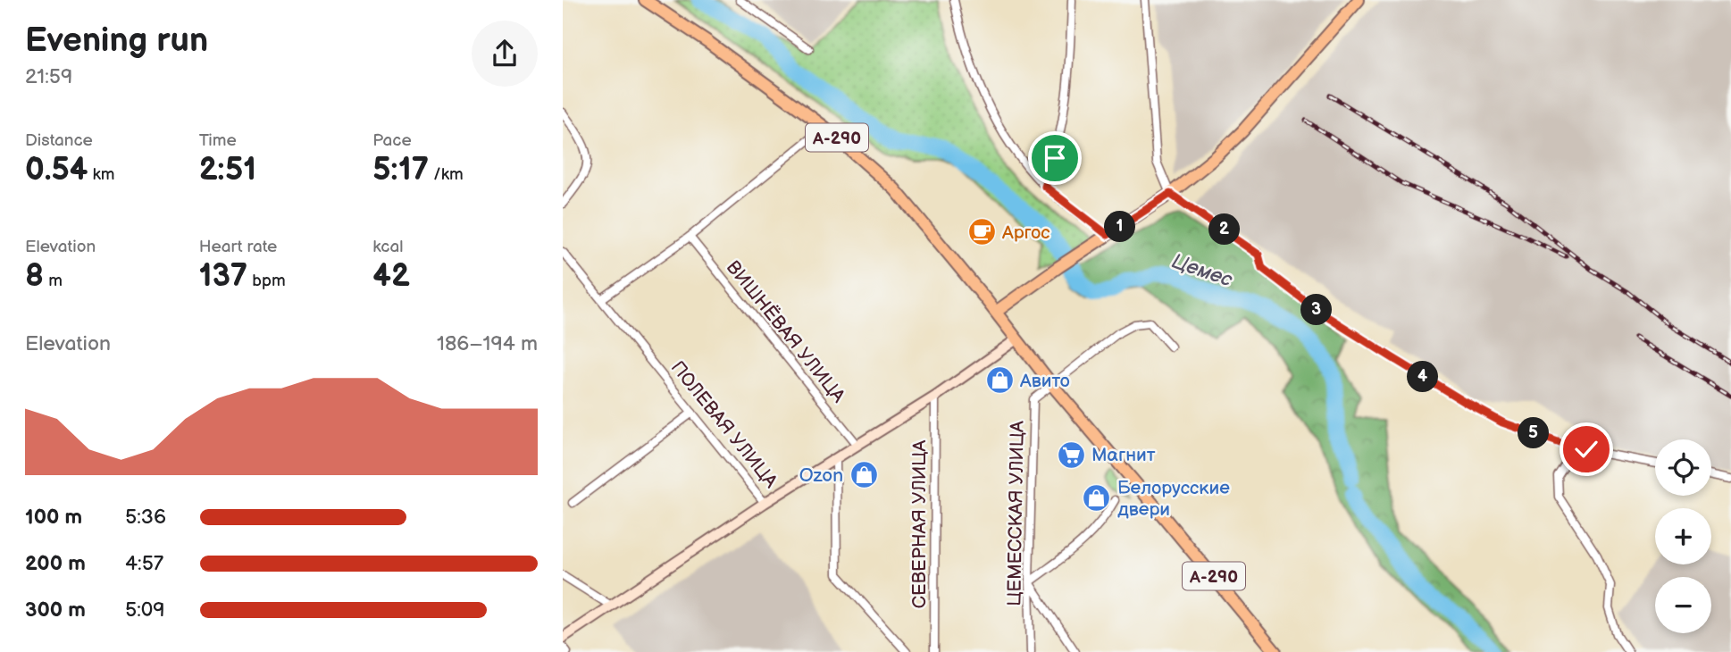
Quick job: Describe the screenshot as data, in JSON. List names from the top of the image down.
{
  "streets": {
    "main road": ["А-290", "ПОЛЕВАЯ УЛИЦА"],
    "street": ["ВИШНЁВАЯ УЛИЦА", "ЦЕМЕССКАЯ УЛИЦА", "СЕВЕРНАЯ УЛИЦА"]
  },
  "crossings": [
    ["А-290", "ПОЛЕВАЯ УЛИЦА"],
    ["А-290", "ЦЕМЕССКАЯ УЛИЦА"],
    ["ВИШНЁВАЯ УЛИЦА", "ПОЛЕВАЯ УЛИЦА"],
    ["ПОЛЕВАЯ УЛИЦА", "СЕВЕРНАЯ УЛИЦА"]
  ],
  "water": ["Цемес"],
  "places": {
    "cafe": ["Аргос"],
    "shop": ["Авито", "Ozon", "Белорусские двери"],
    "supermarket": ["Магнит"]
  },
  "page": {
    "heading": ["Evening run", "21:59"],
    "stats": [
      ["Distance", "0.54 km"],
      ["Time", "2:51"],
      ["Pace", "5:17 /km"],
      ["Elevation", "8 m"],
      ["Heart rate", "137 bpm"],
      ["kcal", "42"]
    ],
    "pins": [
      "1",
      "2",
      "3",
      "4",
      "5"
    ],
    "chart": ["Elevation", "186–194 m"],
    "map_buttons": ["+", "−"],
    "list": [
      {
        "name": "100 m",
        "note": "5:36"
      },
      {
        "name": "200 m",
        "note": "4:57"
      },
      {
        "name": "300 m",
        "note": "5:09"
      }
    ]
  }
}
